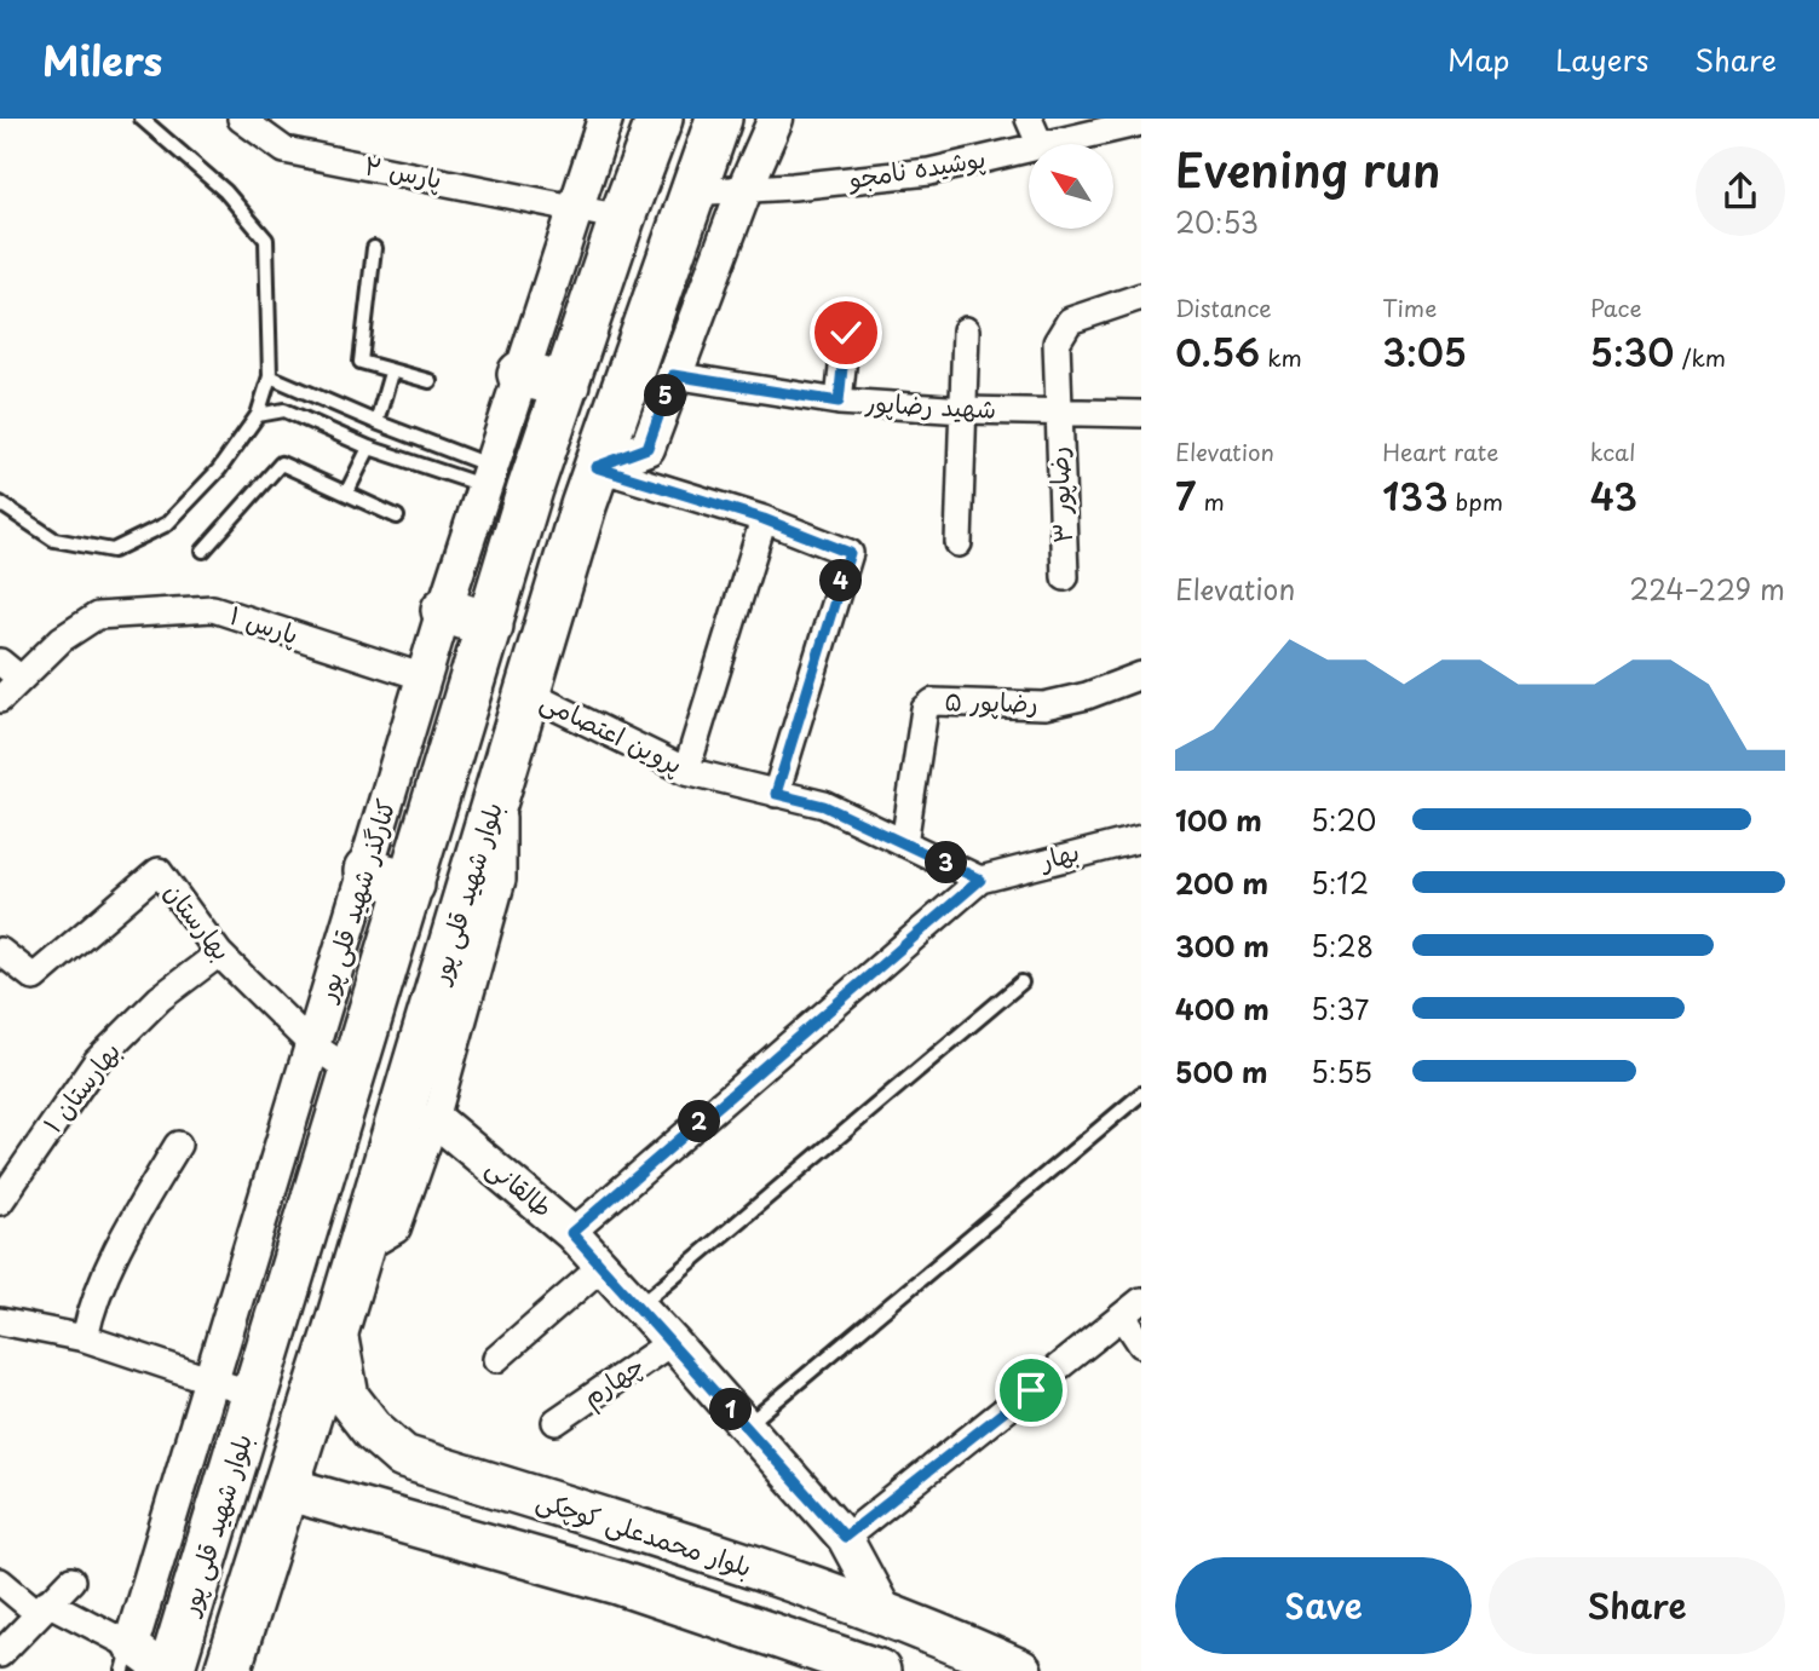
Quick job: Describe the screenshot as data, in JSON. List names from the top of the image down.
{
  "streets": {
    "highway": ["بلوار شهید قلی پور"],
    "main road": ["بلوار محمدعلی کوچکی"],
    "street": [
      "پوشیده نامجو",
      "پارس ۲",
      "شهید رضاپور",
      "رضاپور ۳",
      "پارس ۱",
      "رضاپور ۵",
      "پروین اعتصامی",
      "بهار",
      "کنارگذر شهید قلی پور",
      "بهارستان",
      "بهارستان ۱",
      "طالقانی",
      "چهارم"
    ]
  },
  "crossings": [
    ["پوشیده نامجو", "بلوار شهید قلی پور"],
    ["پارس ۲", "بلوار شهید قلی پور"],
    ["پارس ۲", "کنارگذر شهید قلی پور"],
    ["شهید رضاپور", "رضاپور ۳"],
    ["پارس ۱", "کنارگذر شهید قلی پور"],
    ["رضاپور ۵", "پروین اعتصامی"],
    ["پروین اعتصامی", "بهار"],
    ["پروین اعتصامی", "بلوار شهید قلی پور"],
    ["بلوار شهید قلی پور", "بهارستان"],
    ["بلوار شهید قلی پور", "بلوار محمدعلی کوچکی"],
    ["کنارگذر شهید قلی پور", "بهارستان"],
    ["بهارستان", "بهارستان ۱"],
    ["طالقانی", "چهارم"],
    ["طالقانی", "بلوار محمدعلی کوچکی"]
  ],
  "north": "top left",
  "page": {
    "header": "Milers",
    "nav": ["Map", "Layers", "Share"],
    "heading": ["Evening run", "20:53"],
    "stats": [
      ["Distance", "0.56 km"],
      ["Time", "3:05"],
      ["Pace", "5:30 /km"],
      ["Elevation", "7 m"],
      ["Heart rate", "133 bpm"],
      ["kcal", "43"]
    ],
    "pins": [
      "5",
      "4",
      "3",
      "2",
      "1"
    ],
    "chart": ["Elevation", "224–229 m"],
    "list": [
      {
        "name": "100 m",
        "note": "5:20"
      },
      {
        "name": "200 m",
        "note": "5:12"
      },
      {
        "name": "300 m",
        "note": "5:28"
      },
      {
        "name": "400 m",
        "note": "5:37"
      },
      {
        "name": "500 m",
        "note": "5:55"
      }
    ],
    "buttons": ["Save", "Share"]
  }
}
